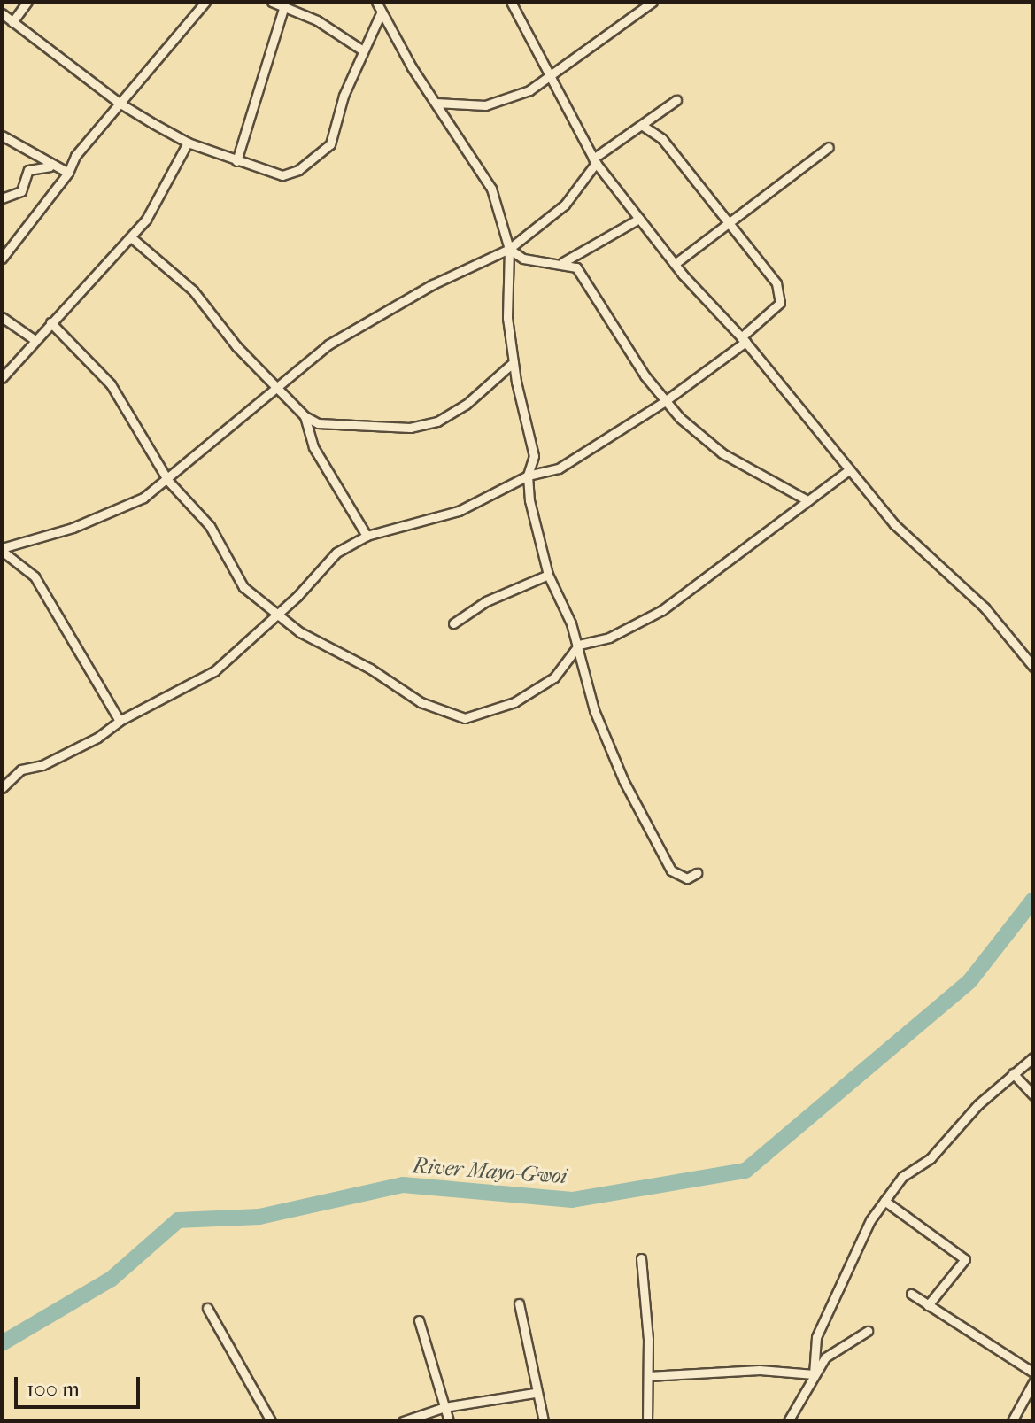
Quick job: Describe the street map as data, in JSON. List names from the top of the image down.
{
  "water": ["River Mayo-Gwoi"],
  "scale_bar": "100 m"
}
